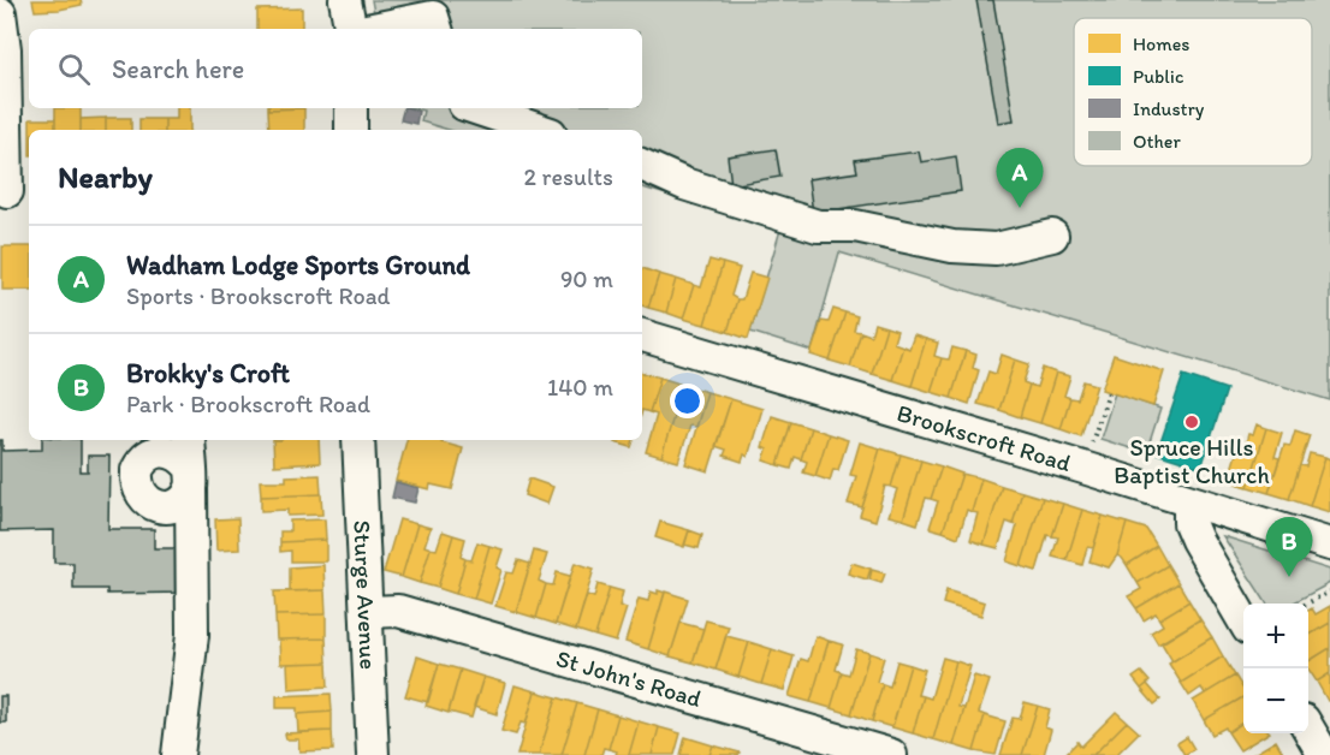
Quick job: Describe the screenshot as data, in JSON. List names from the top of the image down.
{
  "streets": {
    "street": ["Brookscroft Road", "Sturge Avenue", "St John's Road"]
  },
  "crossings": [
    ["Sturge Avenue", "St John's Road"]
  ],
  "places": ["Spruce Hills Baptist Church"],
  "legend": [
    "Homes",
    "Public",
    "Industry",
    "Other"
  ],
  "page": {
    "search": "Search here",
    "heading": ["Nearby", "2 results"],
    "pins": ["A", "B"],
    "list": [
      {
        "mark": "A",
        "name": "Wadham Lodge Sports Ground",
        "note": "Sports · Brookscroft Road",
        "value": "90 m"
      },
      {
        "mark": "B",
        "name": "Brokky's Croft",
        "note": "Park · Brookscroft Road",
        "value": "140 m"
      }
    ],
    "map_buttons": ["+", "−"]
  }
}
